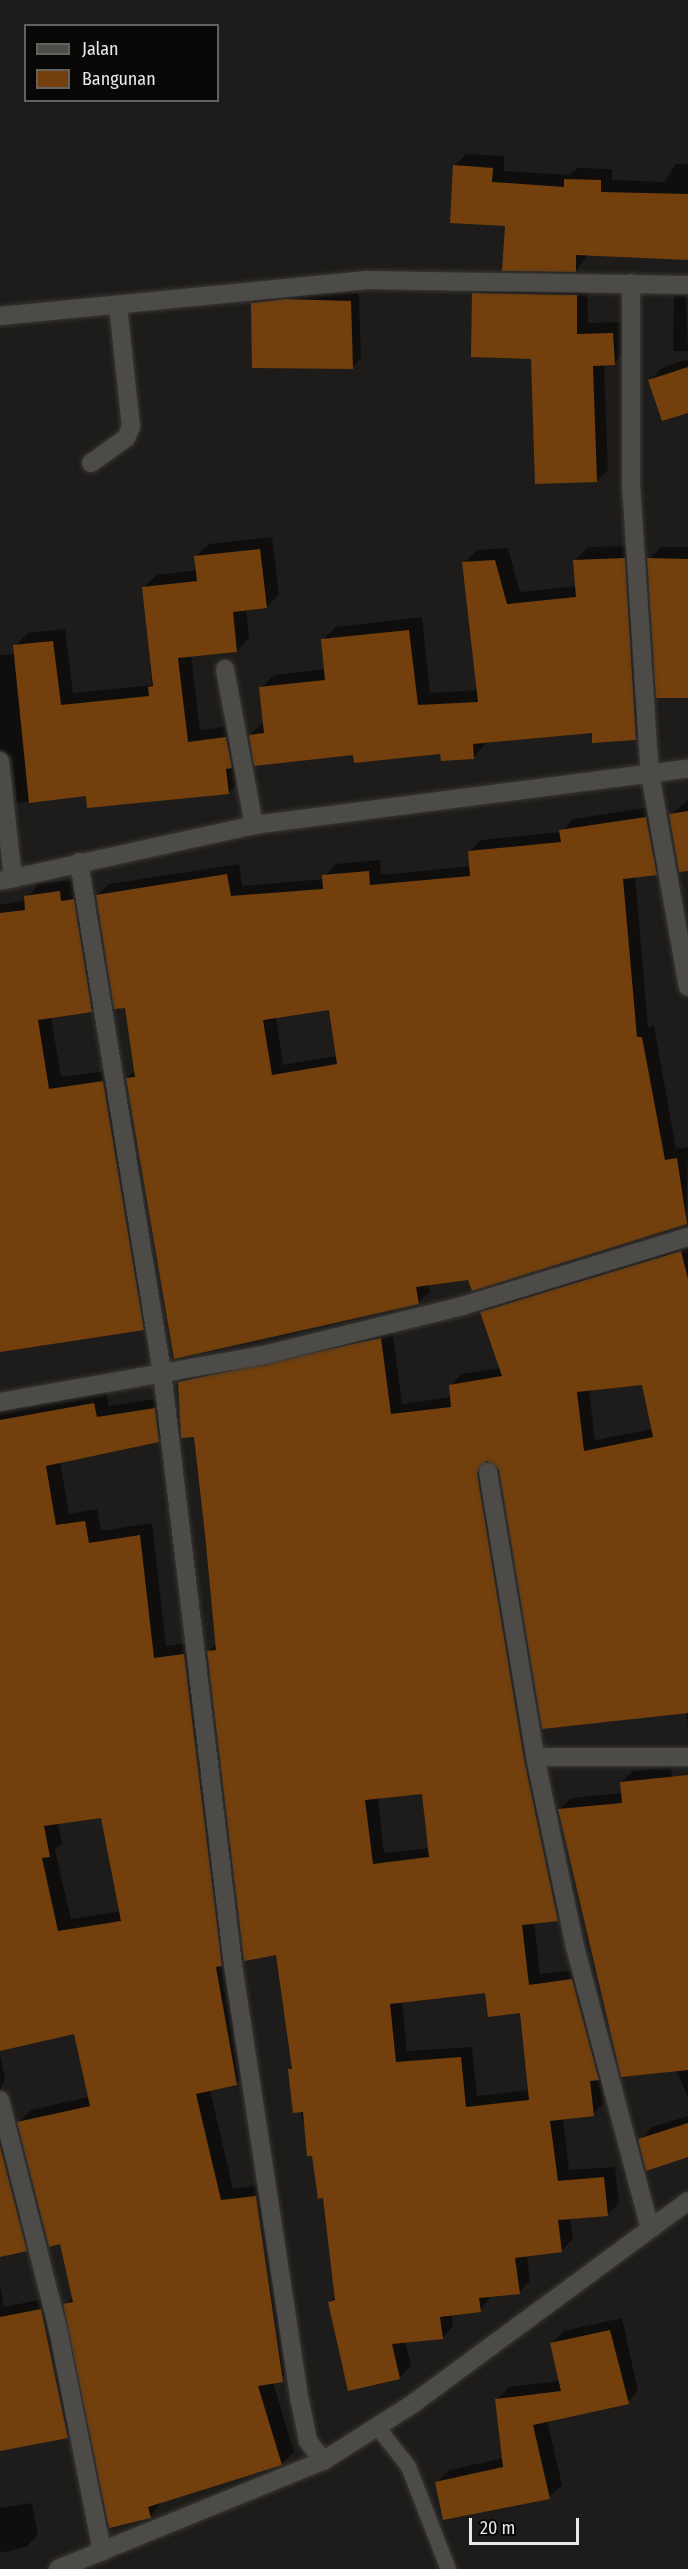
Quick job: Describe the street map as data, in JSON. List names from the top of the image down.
{
  "legend": ["Jalan", "Bangunan"],
  "scale_bar": "20 m"
}
